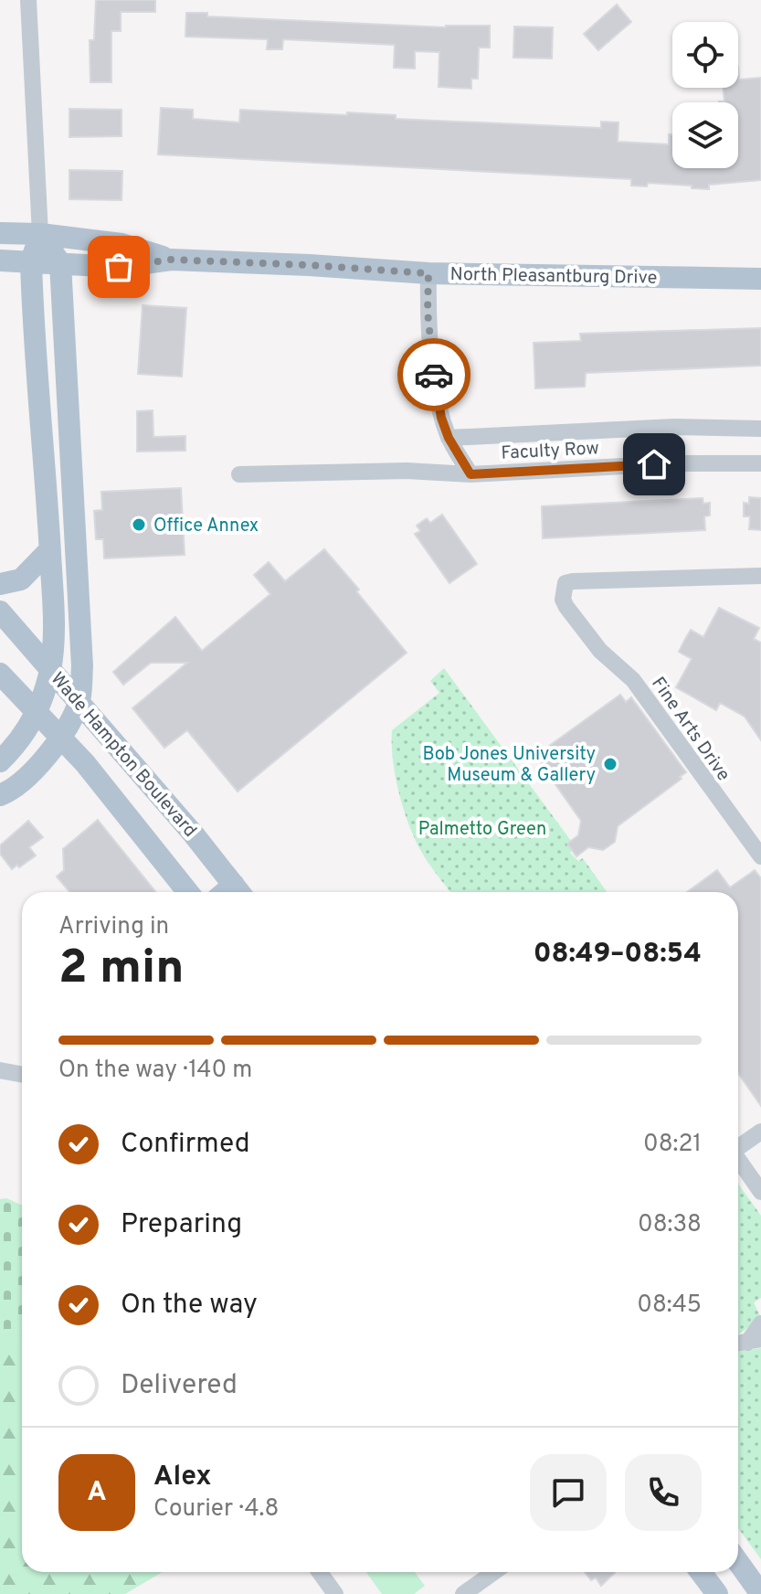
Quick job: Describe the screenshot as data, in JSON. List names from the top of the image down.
{
  "streets": {
    "main road": ["North Pleasantburg Drive", "Wade Hampton Boulevard"],
    "street": ["Faculty Row", "Fine Arts Drive"]
  },
  "parks": ["Palmetto Green"],
  "places": ["Office Annex", "Bob Jones University Museum & Gallery"],
  "page": {
    "heading": ["2 min", "Arriving in", "08:49–08:54"],
    "panel": ["Alex", "Courier · 4.8"],
    "bar": "On the way · 140 m",
    "list": [
      ["Confirmed", "08:21"],
      ["Preparing", "08:38"],
      ["On the way", "08:45"],
      "Delivered"
    ],
    "round": "A"
  }
}
